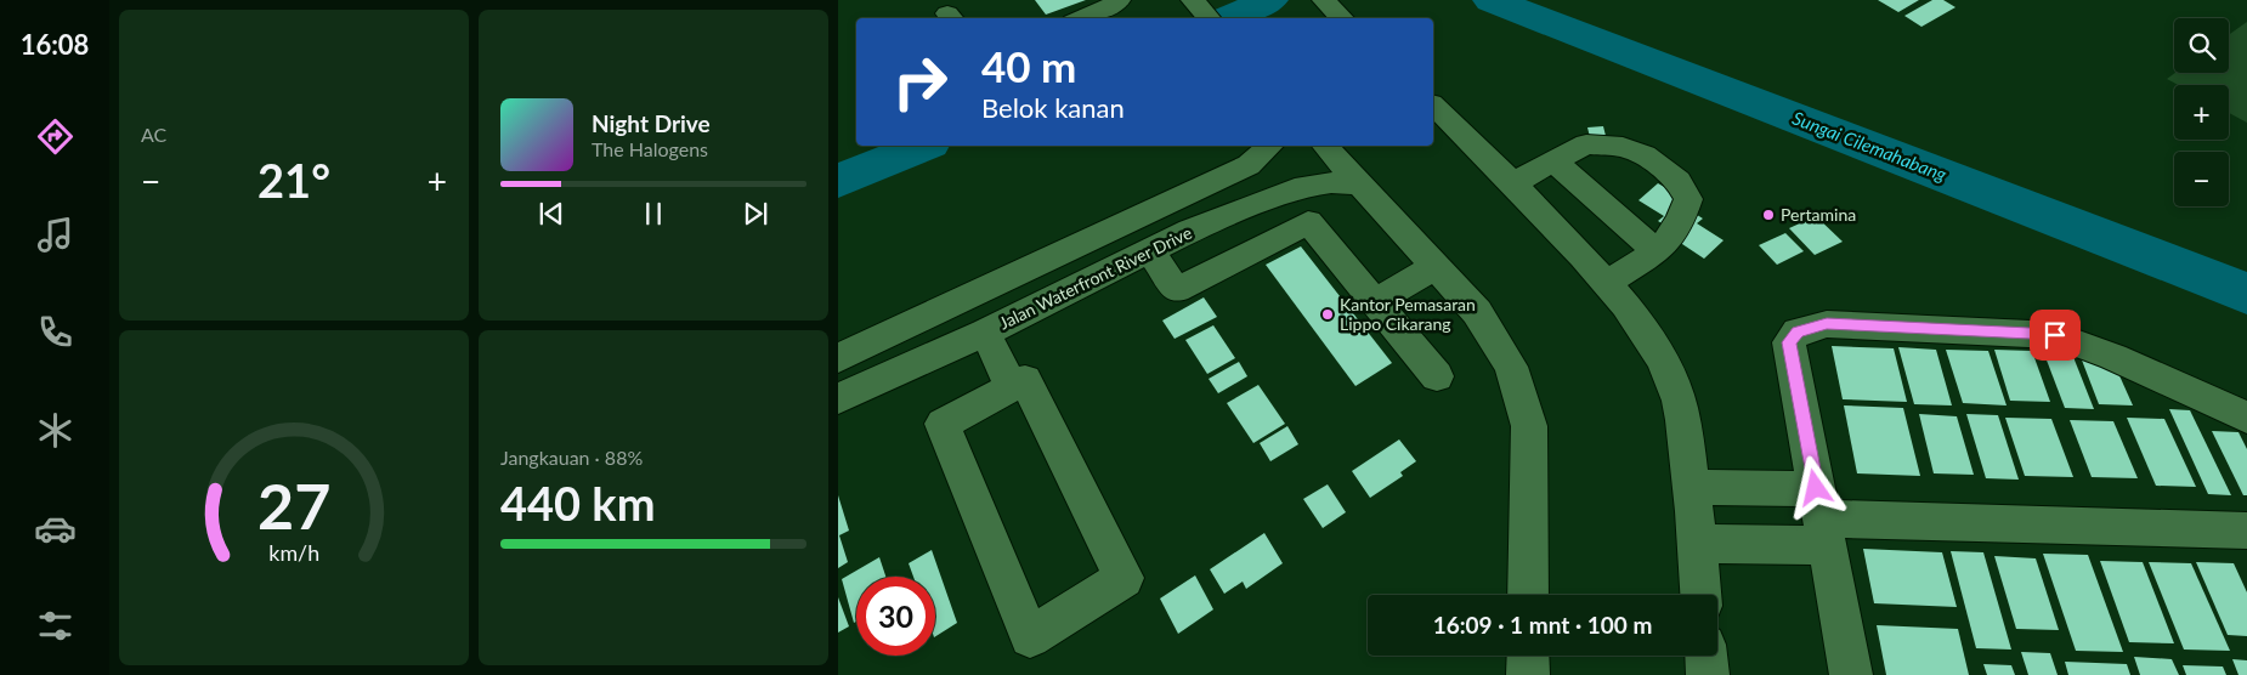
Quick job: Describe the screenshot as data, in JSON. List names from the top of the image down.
{
  "streets": {
    "street": ["Jalan Waterfront River Drive"]
  },
  "water": ["Sungai Cilemahabang"],
  "places": ["Pertamina", "Kantor Pemasaran Lippo Cikarang"],
  "page": {
    "tabs": "16:08",
    "tile": [
      "AC",
      ["Jangkauan · 88%", "440 km"]
    ],
    "map_buttons": ["+", "−"],
    "turn": ["40 m", "Belok kanan"],
    "song": ["Night Drive", "The Halogens"],
    "heat": ["−", "21°", "+"],
    "limit": "30",
    "trip": "16:09 · 1 mnt · 100 m",
    "gauge": ["27", "km/h"]
  }
}
